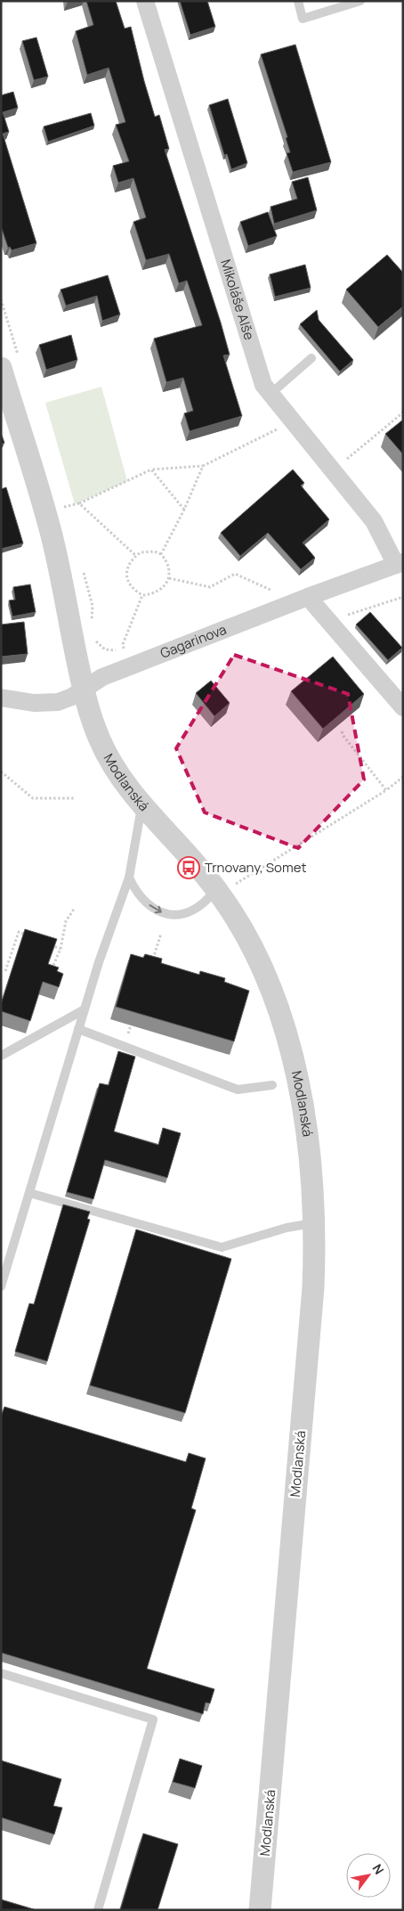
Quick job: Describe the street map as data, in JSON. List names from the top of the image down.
{
  "streets": {
    "street": ["Mikoláše Alše", "Gagarinova", "Modlanská"]
  },
  "crossings": [
    ["Mikoláše Alše", "Gagarinova"],
    ["Gagarinova", "Modlanská"]
  ],
  "places": {
    "bus stop": ["Trnovany, Somet"]
  },
  "north": "top right"
}
